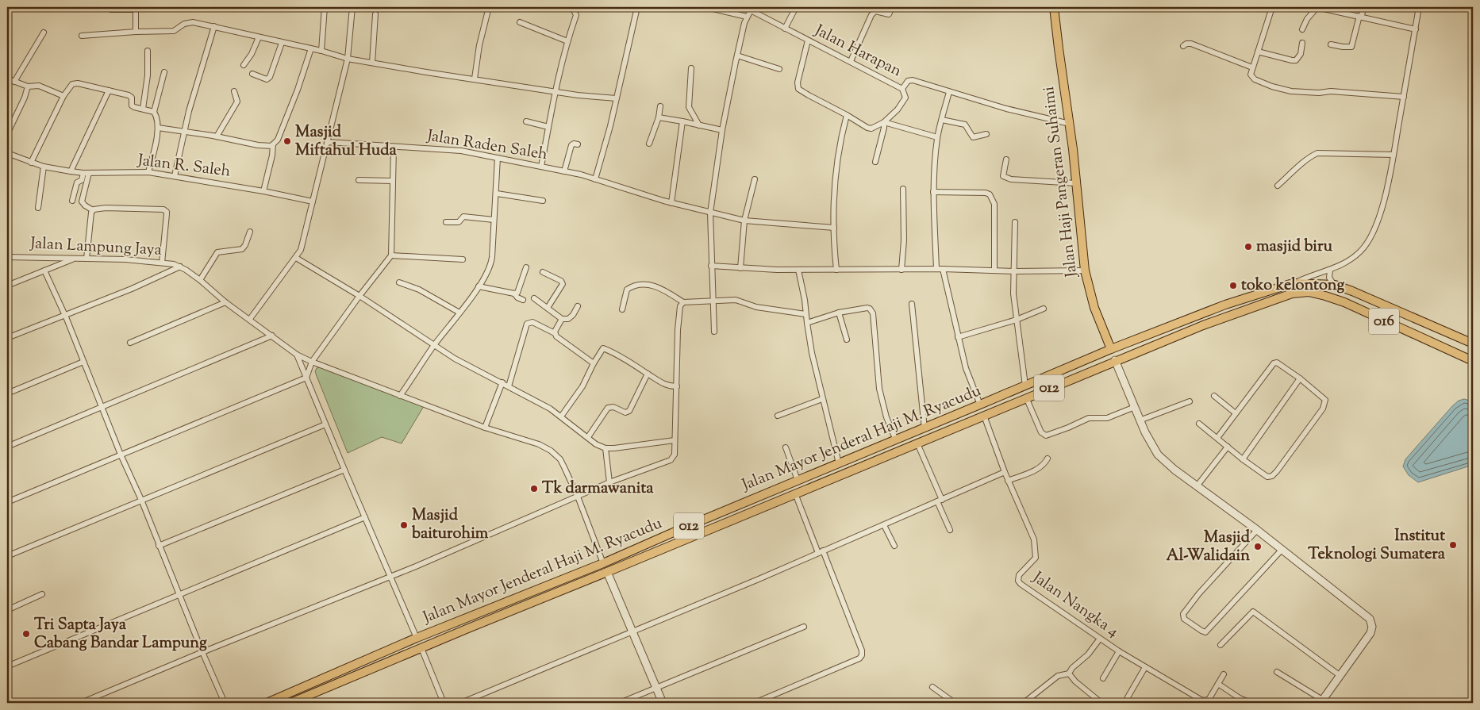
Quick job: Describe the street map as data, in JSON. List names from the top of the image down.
{
  "streets": {
    "main road": [
      "Jalan Haji Pangeran Suhaimi",
      "016",
      "012",
      "Jalan Mayor Jenderal Haji M. Ryacudu"
    ],
    "street": [
      "Jalan Harapan",
      "Jalan Raden Saleh",
      "Jalan R. Saleh",
      "Jalan Lampung Jaya",
      "Jalan Nangka 4"
    ]
  },
  "crossings": [
    ["Jalan Harapan", "Jalan Haji Pangeran Suhaimi"],
    ["Jalan Haji Pangeran Suhaimi", "Jalan Mayor Jenderal Haji M. Ryacudu"],
    ["Jalan Lampung Jaya", "Jalan Mayor Jenderal Haji M. Ryacudu"],
    ["Jalan Mayor Jenderal Haji M. Ryacudu", "Jalan Nangka 4"]
  ],
  "places": [
    "Masjid Miftahul Huda",
    "masjid biru",
    "toko kelontong",
    "Tk darmawanita",
    "Masjid baiturohim",
    "Institut Teknologi Sumatera",
    "Masjid Al-Walidain",
    "Tri Sapta Jaya Cabang Bandar Lampung"
  ]
}
